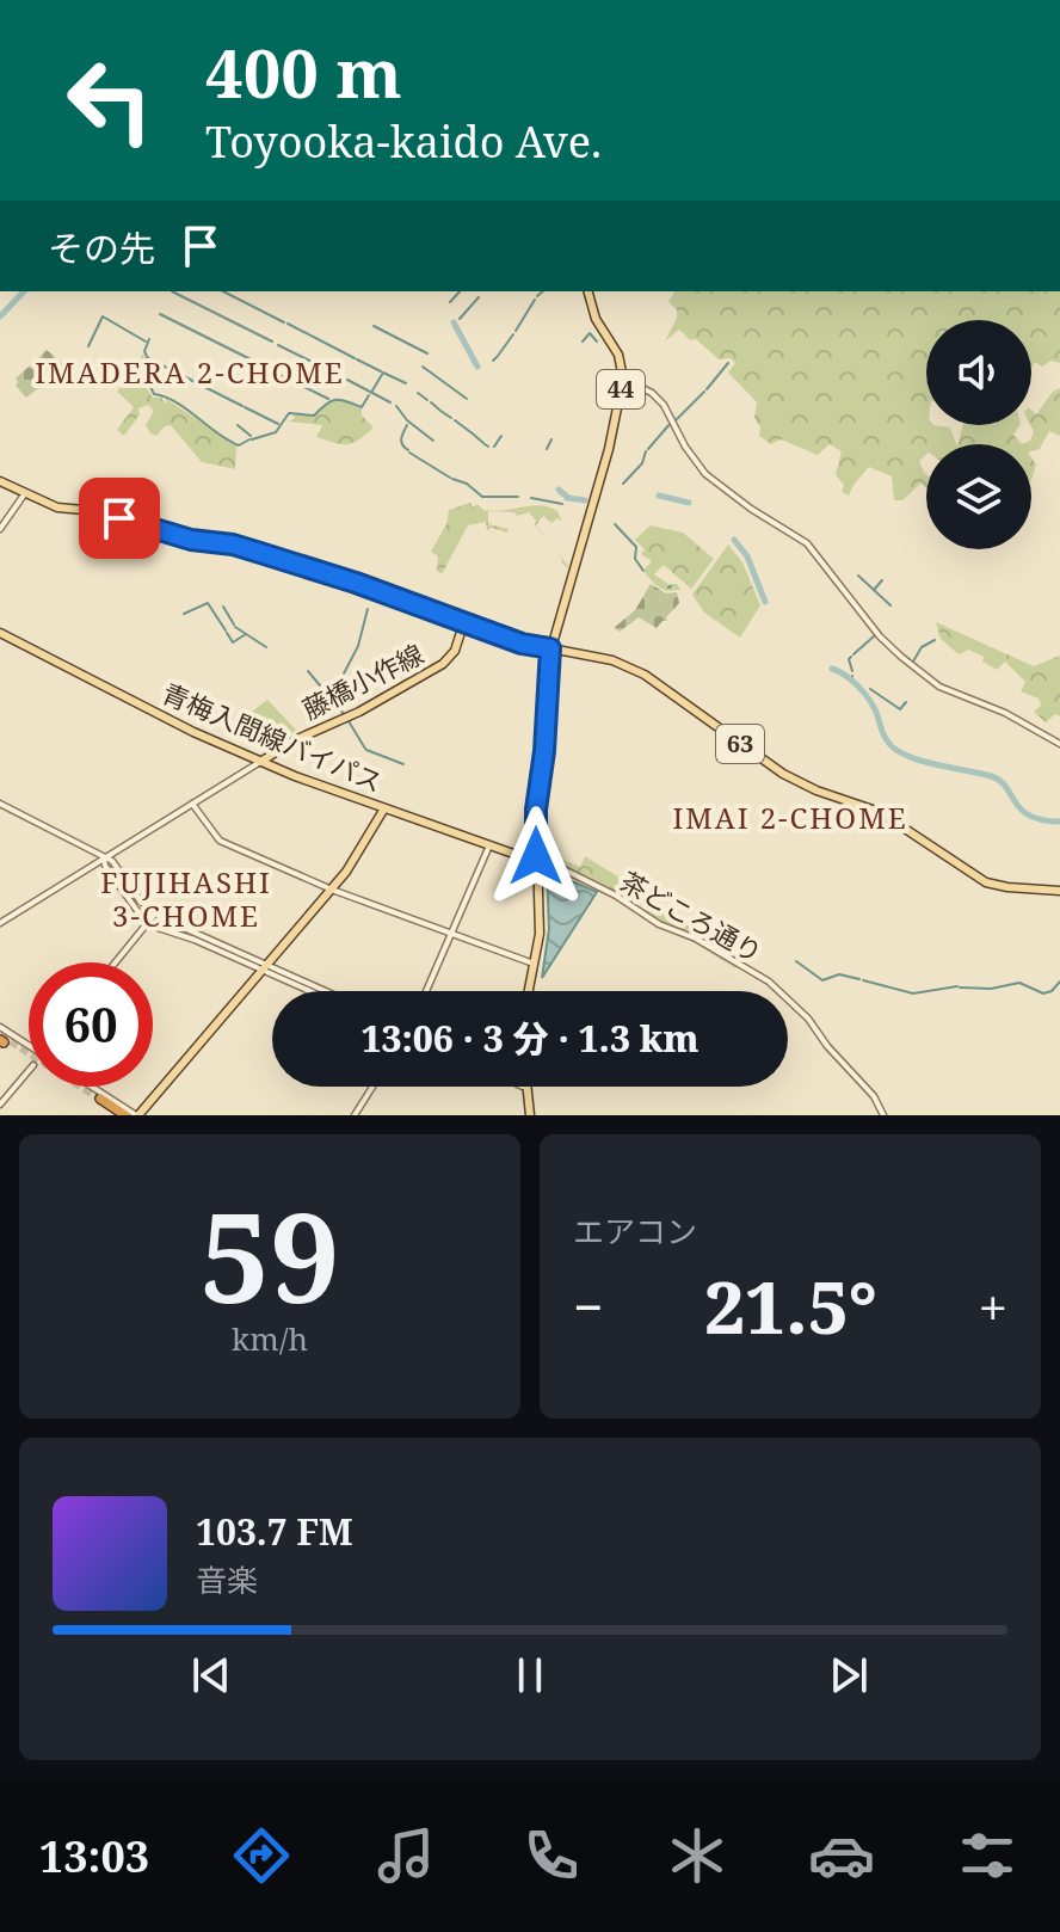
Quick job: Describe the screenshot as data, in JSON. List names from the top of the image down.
{
  "streets": {
    "main road": [
      "44",
      "藤橋小作線",
      "青梅入間線バイパス",
      "63"
    ],
    "street": ["茶どころ通り"]
  },
  "crossings": [
    ["44", "青梅入間線バイパス"],
    ["44", "63"],
    ["44", "茶どころ通り"],
    ["藤橋小作線", "青梅入間線バイパス"],
    ["藤橋小作線", "63"],
    ["青梅入間線バイパス", "茶どころ通り"]
  ],
  "districts": ["IMADERA 2-CHOME", "IMAI 2-CHOME", "FUJIHASHI 3-CHOME"],
  "page": {
    "turn": ["400 m", "Toyooka-kaido Ave."],
    "then": "その先",
    "limit": "60",
    "trip": "13:06 · 3 分 · 1.3 km",
    "tile": [
      ["59", "km/h"],
      "エアコン"
    ],
    "heat": ["−", "21.5°", "+"],
    "song": ["103.7 FM", "音楽"],
    "tabs": "13:03"
  }
}
